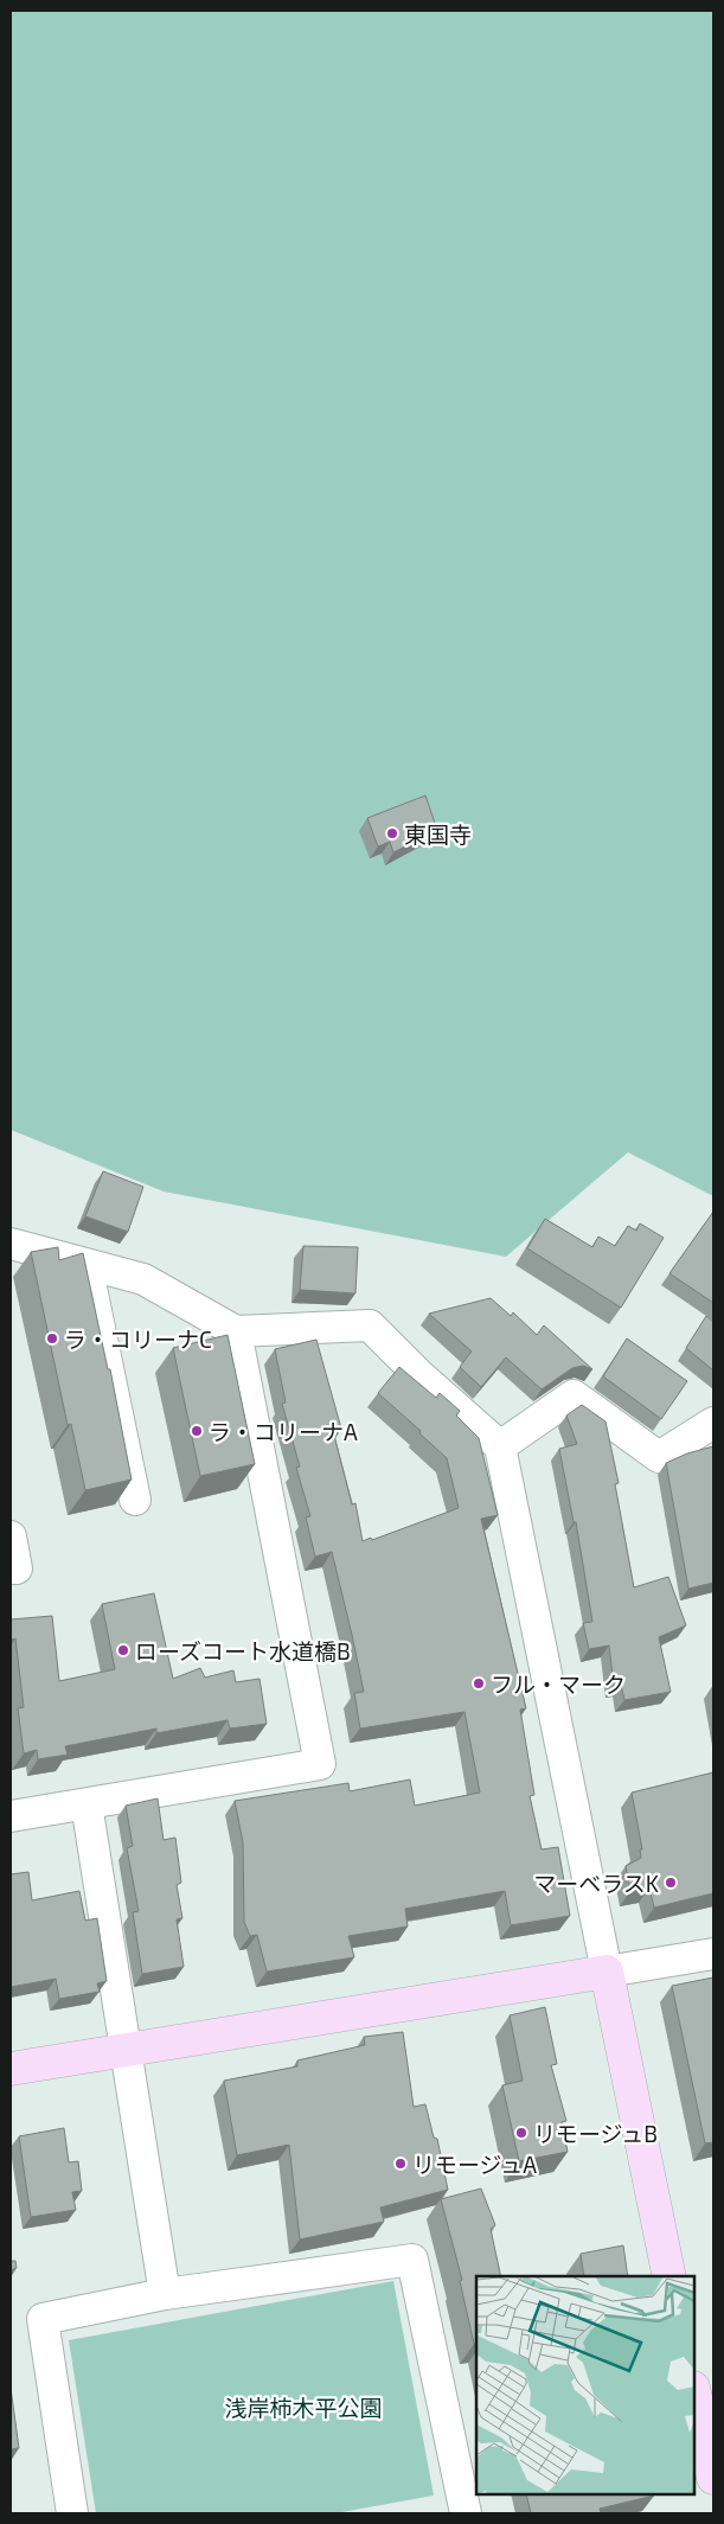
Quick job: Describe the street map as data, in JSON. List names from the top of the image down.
{
  "parks": ["浅岸柿木平公園"],
  "places": [
    "東国寺",
    "ラ・コリーナC",
    "ラ・コリーナA",
    "ローズコート水道橋B",
    "フル・マーク",
    "マーベラスK",
    "リモージュB",
    "リモージュA"
  ]
}
